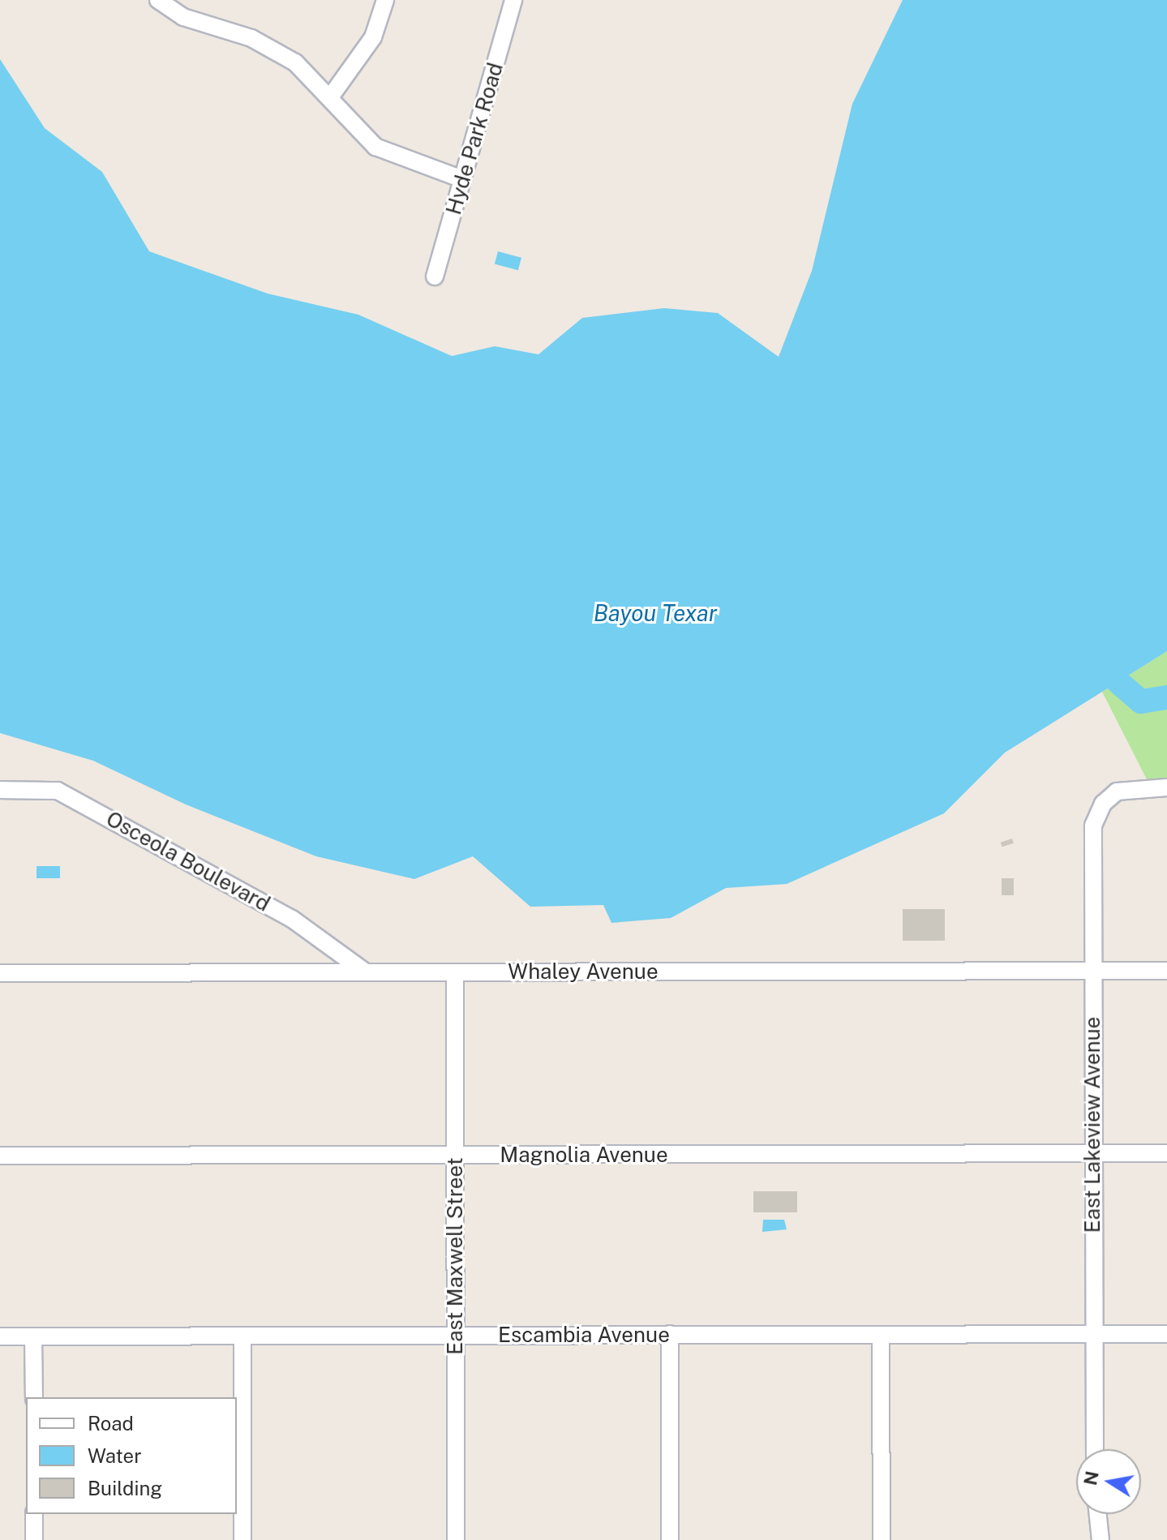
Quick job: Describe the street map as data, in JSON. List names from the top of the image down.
{
  "streets": {
    "street": [
      "Hyde Park Road",
      "Osceola Boulevard",
      "Whaley Avenue",
      "East Lakeview Avenue",
      "Magnolia Avenue",
      "East Maxwell Street",
      "Escambia Avenue"
    ]
  },
  "crossings": [
    ["Osceola Boulevard", "Whaley Avenue"],
    ["Whaley Avenue", "East Lakeview Avenue"],
    ["Whaley Avenue", "East Maxwell Street"],
    ["East Lakeview Avenue", "Magnolia Avenue"],
    ["East Lakeview Avenue", "Escambia Avenue"],
    ["Magnolia Avenue", "East Maxwell Street"],
    ["East Maxwell Street", "Escambia Avenue"]
  ],
  "water": ["Bayou Texar"],
  "legend": ["Road", "Water", "Building"],
  "north": "left"
}
